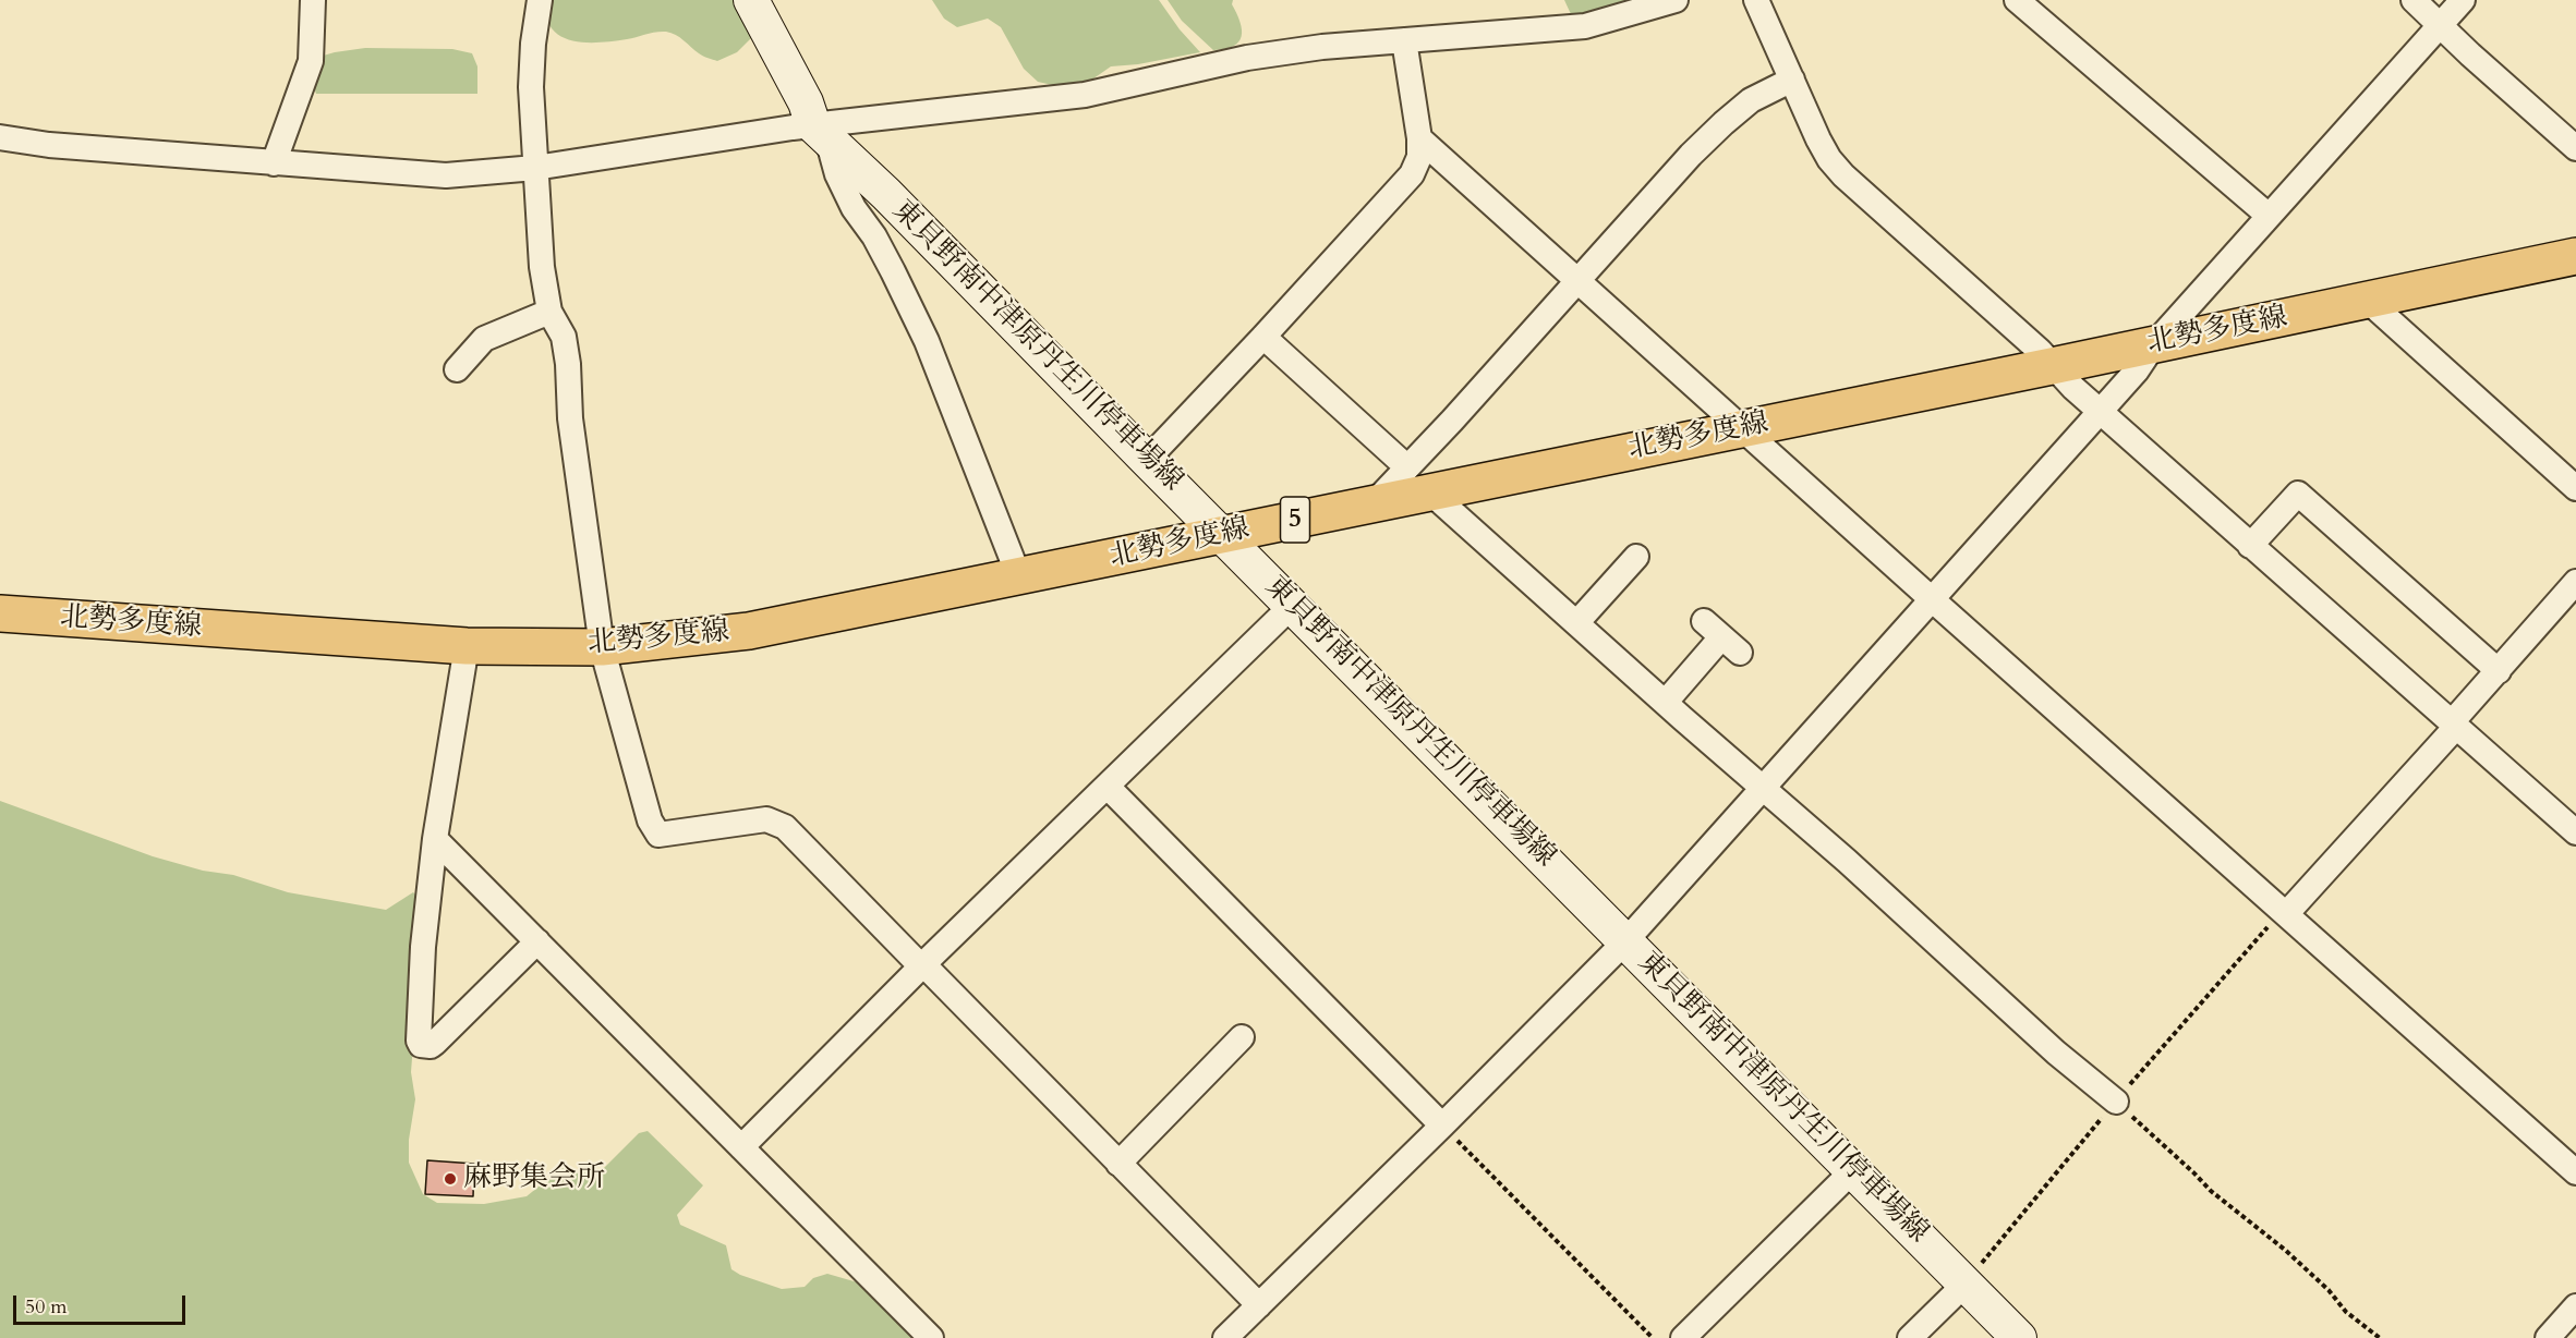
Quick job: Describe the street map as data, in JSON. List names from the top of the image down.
{
  "streets": {
    "main road": ["北勢多度線", "東貝野南中津原丹生川停車場線", "5"]
  },
  "crossings": [
    ["北勢多度線", "東貝野南中津原丹生川停車場線"]
  ],
  "places": ["麻野集会所"],
  "scale_bar": "50 m"
}
